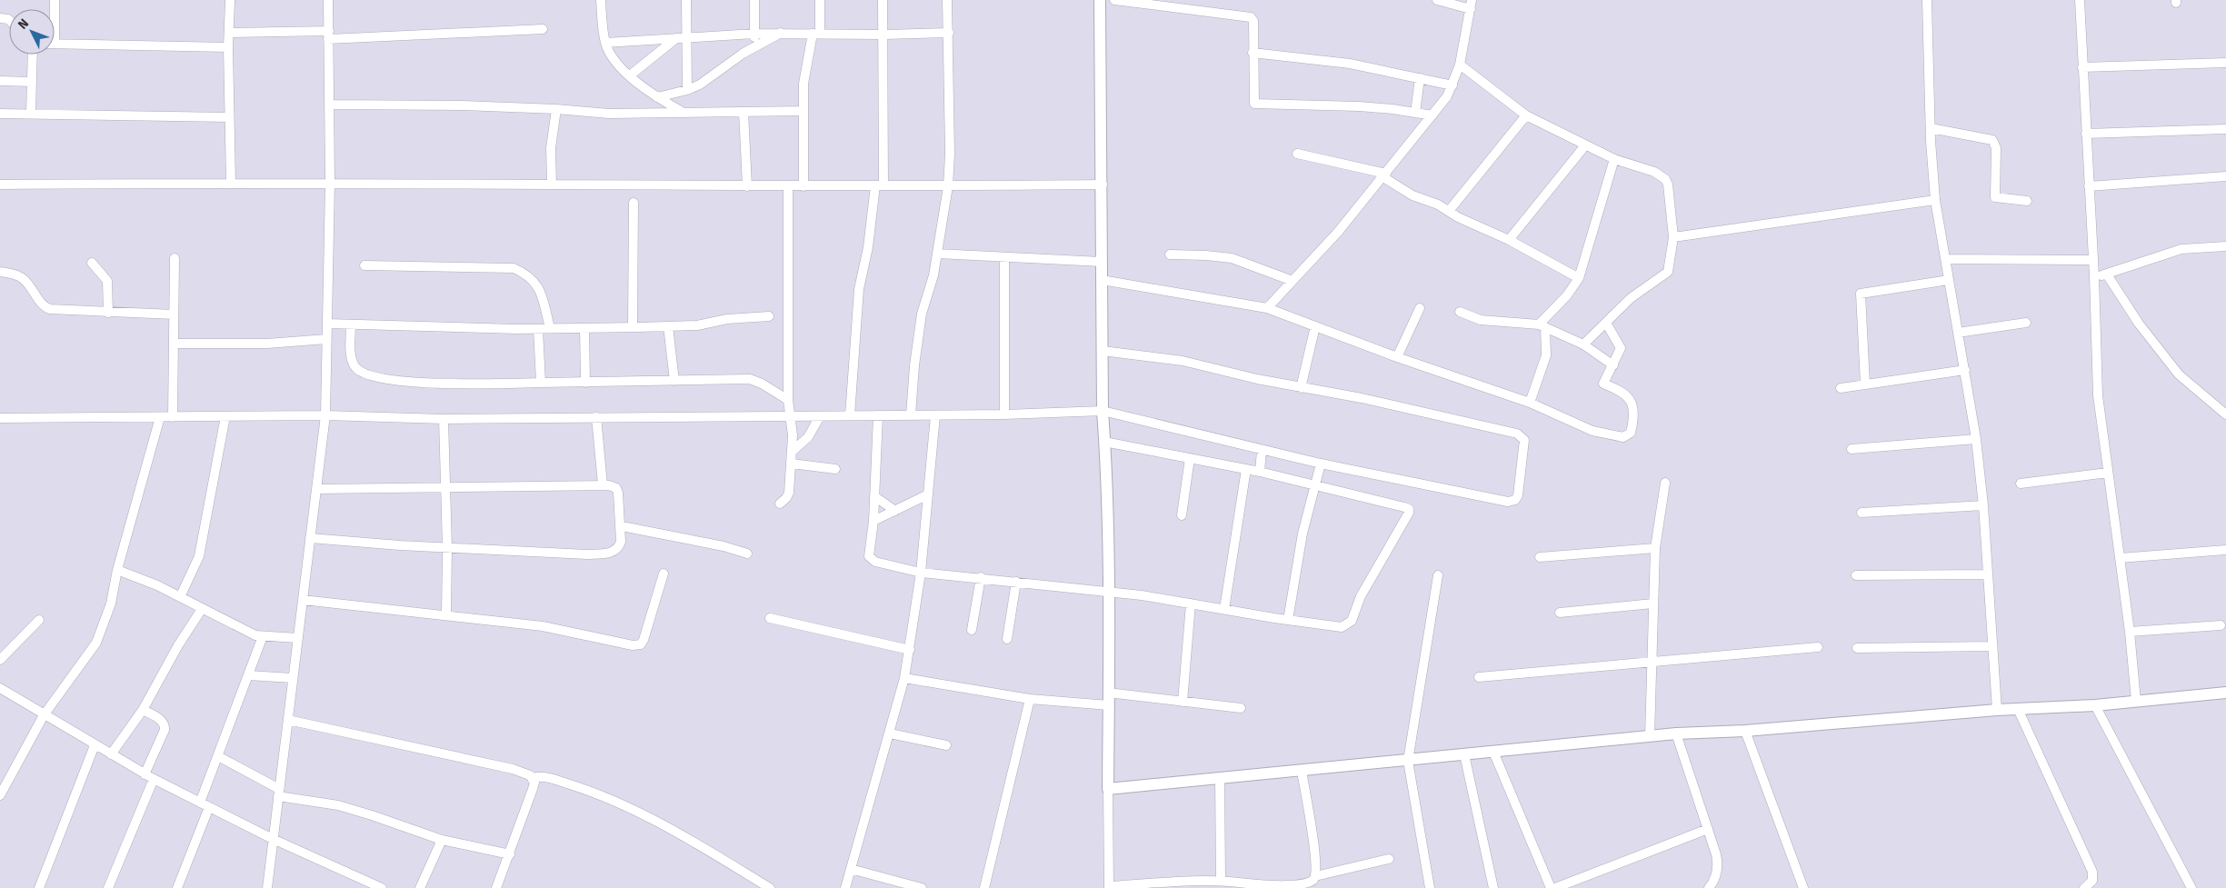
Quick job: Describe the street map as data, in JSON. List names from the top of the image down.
{
  "north": "top left"
}
